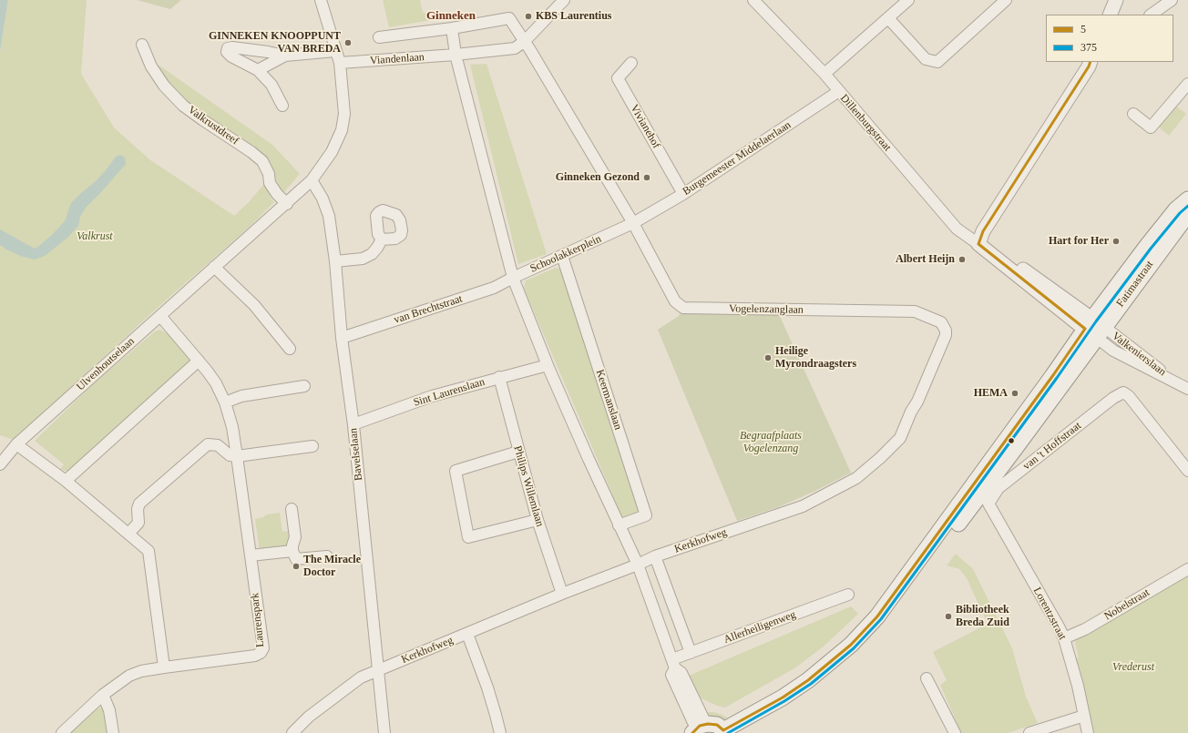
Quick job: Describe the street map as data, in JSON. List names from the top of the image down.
{
  "streets": {
    "main road": ["Fatimastraat"],
    "street": [
      "Viandenlaan",
      "Dillenburgstraat",
      "Valkrustdreef",
      "Vivianehof",
      "Burgemeester Middelaerlaan",
      "Schoolakkerplein",
      "van Brechtstraat",
      "Vogelenzanglaan",
      "Valkenierslaan",
      "Ulvenhoutselaan",
      "Sint Laurenslaan",
      "Keermanslaan",
      "van 't Hoffstraat",
      "Bavelselaan",
      "Philips Willemlaan",
      "Kerkhofweg",
      "Nobelstraat",
      "Lorentzstraat",
      "Laurenspark",
      "Allerheiligenweg"
    ]
  },
  "crossings": [
    ["Viandenlaan", "Ulvenhoutselaan"],
    ["Dillenburgstraat", "Burgemeester Middelaerlaan"],
    ["Valkrustdreef", "Ulvenhoutselaan"],
    ["Vivianehof", "Burgemeester Middelaerlaan"],
    ["Burgemeester Middelaerlaan", "Schoolakkerplein"],
    ["Burgemeester Middelaerlaan", "Vogelenzanglaan"],
    ["Schoolakkerplein", "van Brechtstraat"],
    ["Schoolakkerplein", "Vogelenzanglaan"],
    ["Schoolakkerplein", "Keermanslaan"],
    ["Fatimastraat", "Valkenierslaan"],
    ["van Brechtstraat", "Bavelselaan"],
    ["Vogelenzanglaan", "Kerkhofweg"],
    ["Ulvenhoutselaan", "Bavelselaan"],
    ["Ulvenhoutselaan", "Laurenspark"],
    ["Sint Laurenslaan", "Bavelselaan"],
    ["Sint Laurenslaan", "Philips Willemlaan"],
    ["van 't Hoffstraat", "Lorentzstraat"],
    ["Bavelselaan", "Kerkhofweg"],
    ["Philips Willemlaan", "Kerkhofweg"],
    ["Nobelstraat", "Lorentzstraat"]
  ],
  "districts": ["Ginneken"],
  "parks": ["Valkrust", "Begraafplaats Vogelenzang", "Vrederust"],
  "places": [
    "KBS Laurentius",
    "GINNEKEN KNOOPPUNT VAN BREDA",
    "Ginneken Gezond",
    "Hart for Her",
    "Albert Heijn",
    "Heilige Myrondraagsters",
    "HEMA",
    "The Miracle Doctor",
    "Bibliotheek Breda Zuid"
  ],
  "lines": ["transit line 5", "transit line 375"],
  "legend": ["5", "375"]
}
